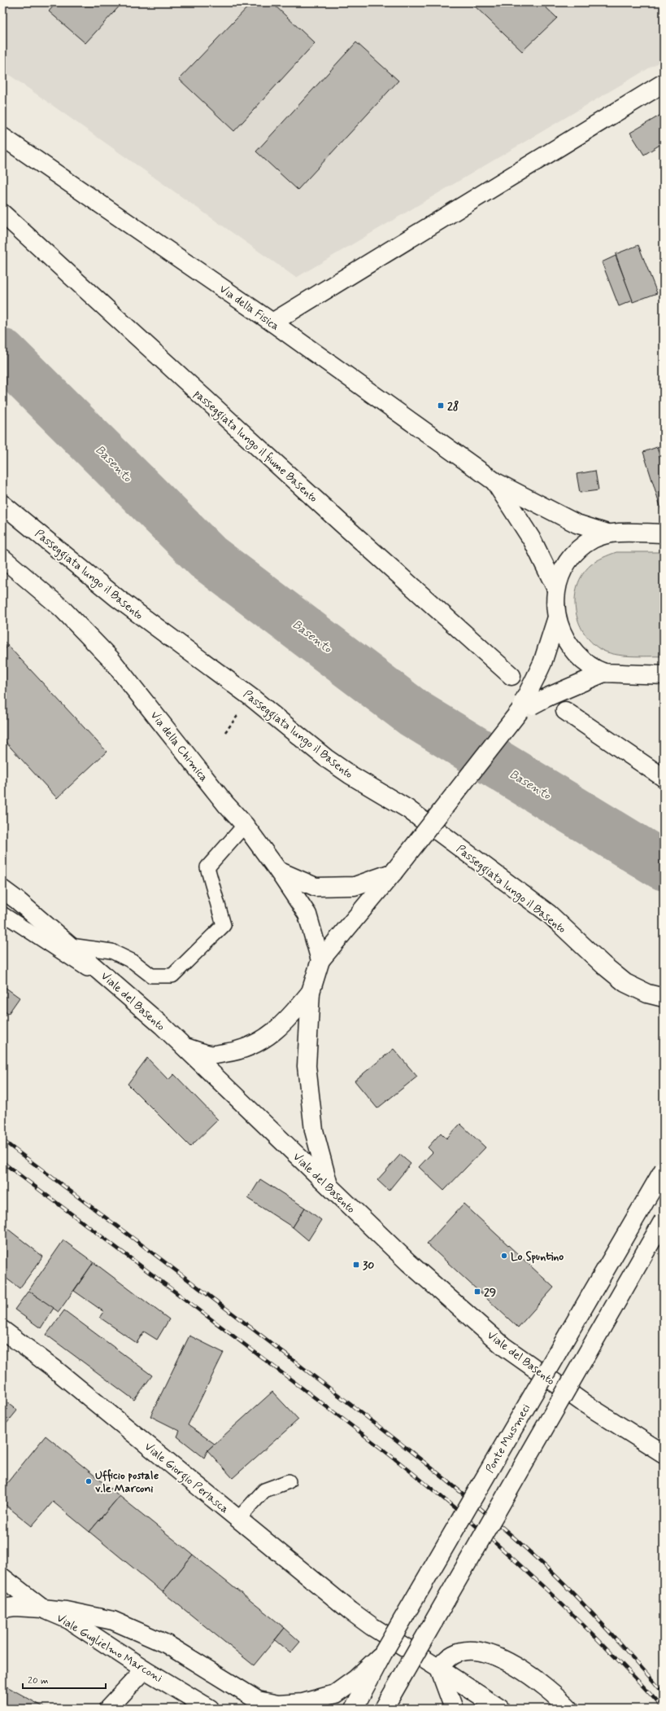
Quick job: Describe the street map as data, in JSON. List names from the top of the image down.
{
  "streets": {
    "street": [
      "Via della Fisica",
      "passeggiata lungo il fiume Basento",
      "Passeggiata lungo il Basento",
      "Via della Chimica",
      "Viale del Basento",
      "Ponte Musmeci",
      "Viale Giorgio Perlasca",
      "Viale Guglielmo Marconi"
    ]
  },
  "water": ["Basento"],
  "places": {
    "transit": ["28", "30", "29"],
    "other": ["Lo Spuntino", "Ufficio postale v.le Marconi"]
  },
  "scale_bar": "20 m"
}
